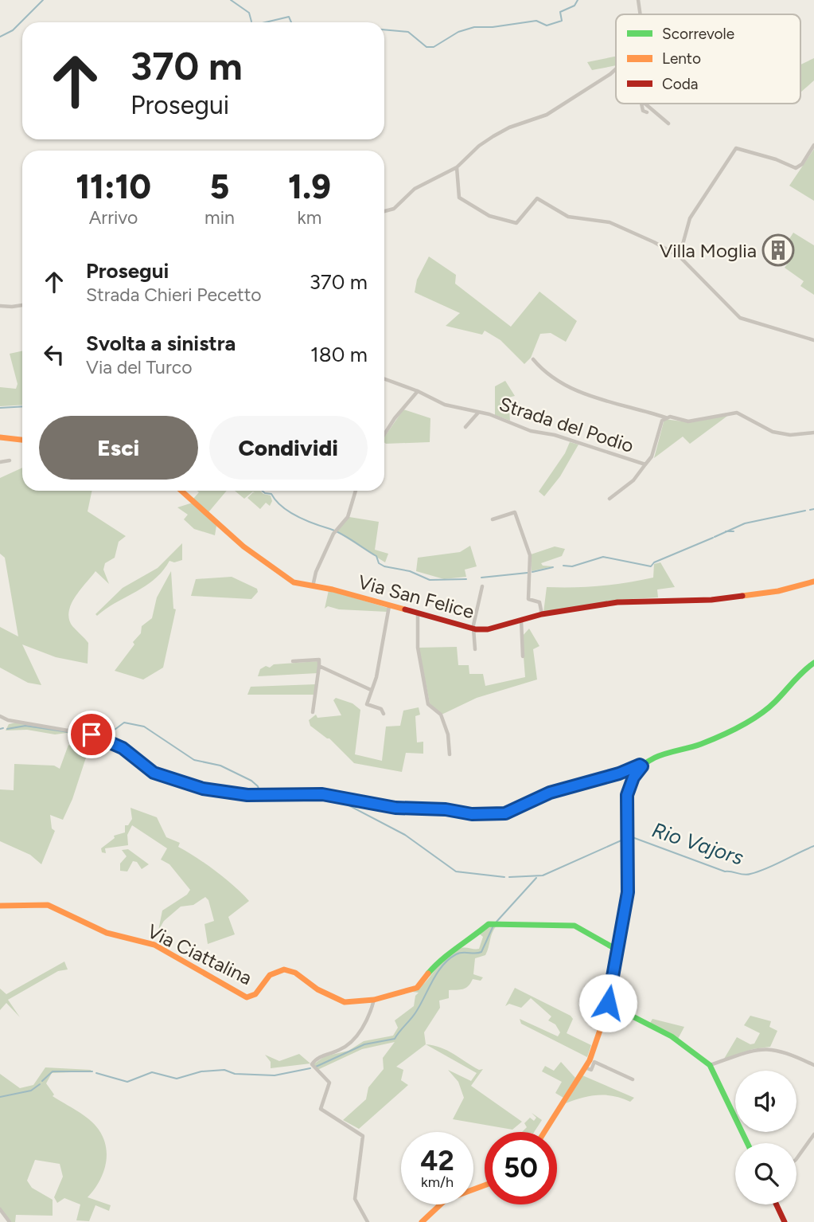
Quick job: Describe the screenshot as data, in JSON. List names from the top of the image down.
{
  "streets": {
    "street": ["Strada del Podio", "Via San Felice", "Via Ciattalina"]
  },
  "water": ["Rio Vajors"],
  "places": {
    "building": ["Villa Moglia"]
  },
  "legend": ["Scorrevole", "Lento", "Coda"],
  "page": {
    "turn": ["370 m", "Prosegui"],
    "eta": [
      "11:10",
      "Arrivo",
      "5",
      "min",
      "1.9",
      "km"
    ],
    "list": [
      {
        "name": "Prosegui",
        "note": "Strada Chieri Pecetto",
        "value": "370 m"
      },
      {
        "name": "Svolta a sinistra",
        "note": "Via del Turco",
        "value": "180 m"
      }
    ],
    "buttons": ["Esci", "Condividi"],
    "speed": "42 km/h",
    "limit": "50"
  }
}
